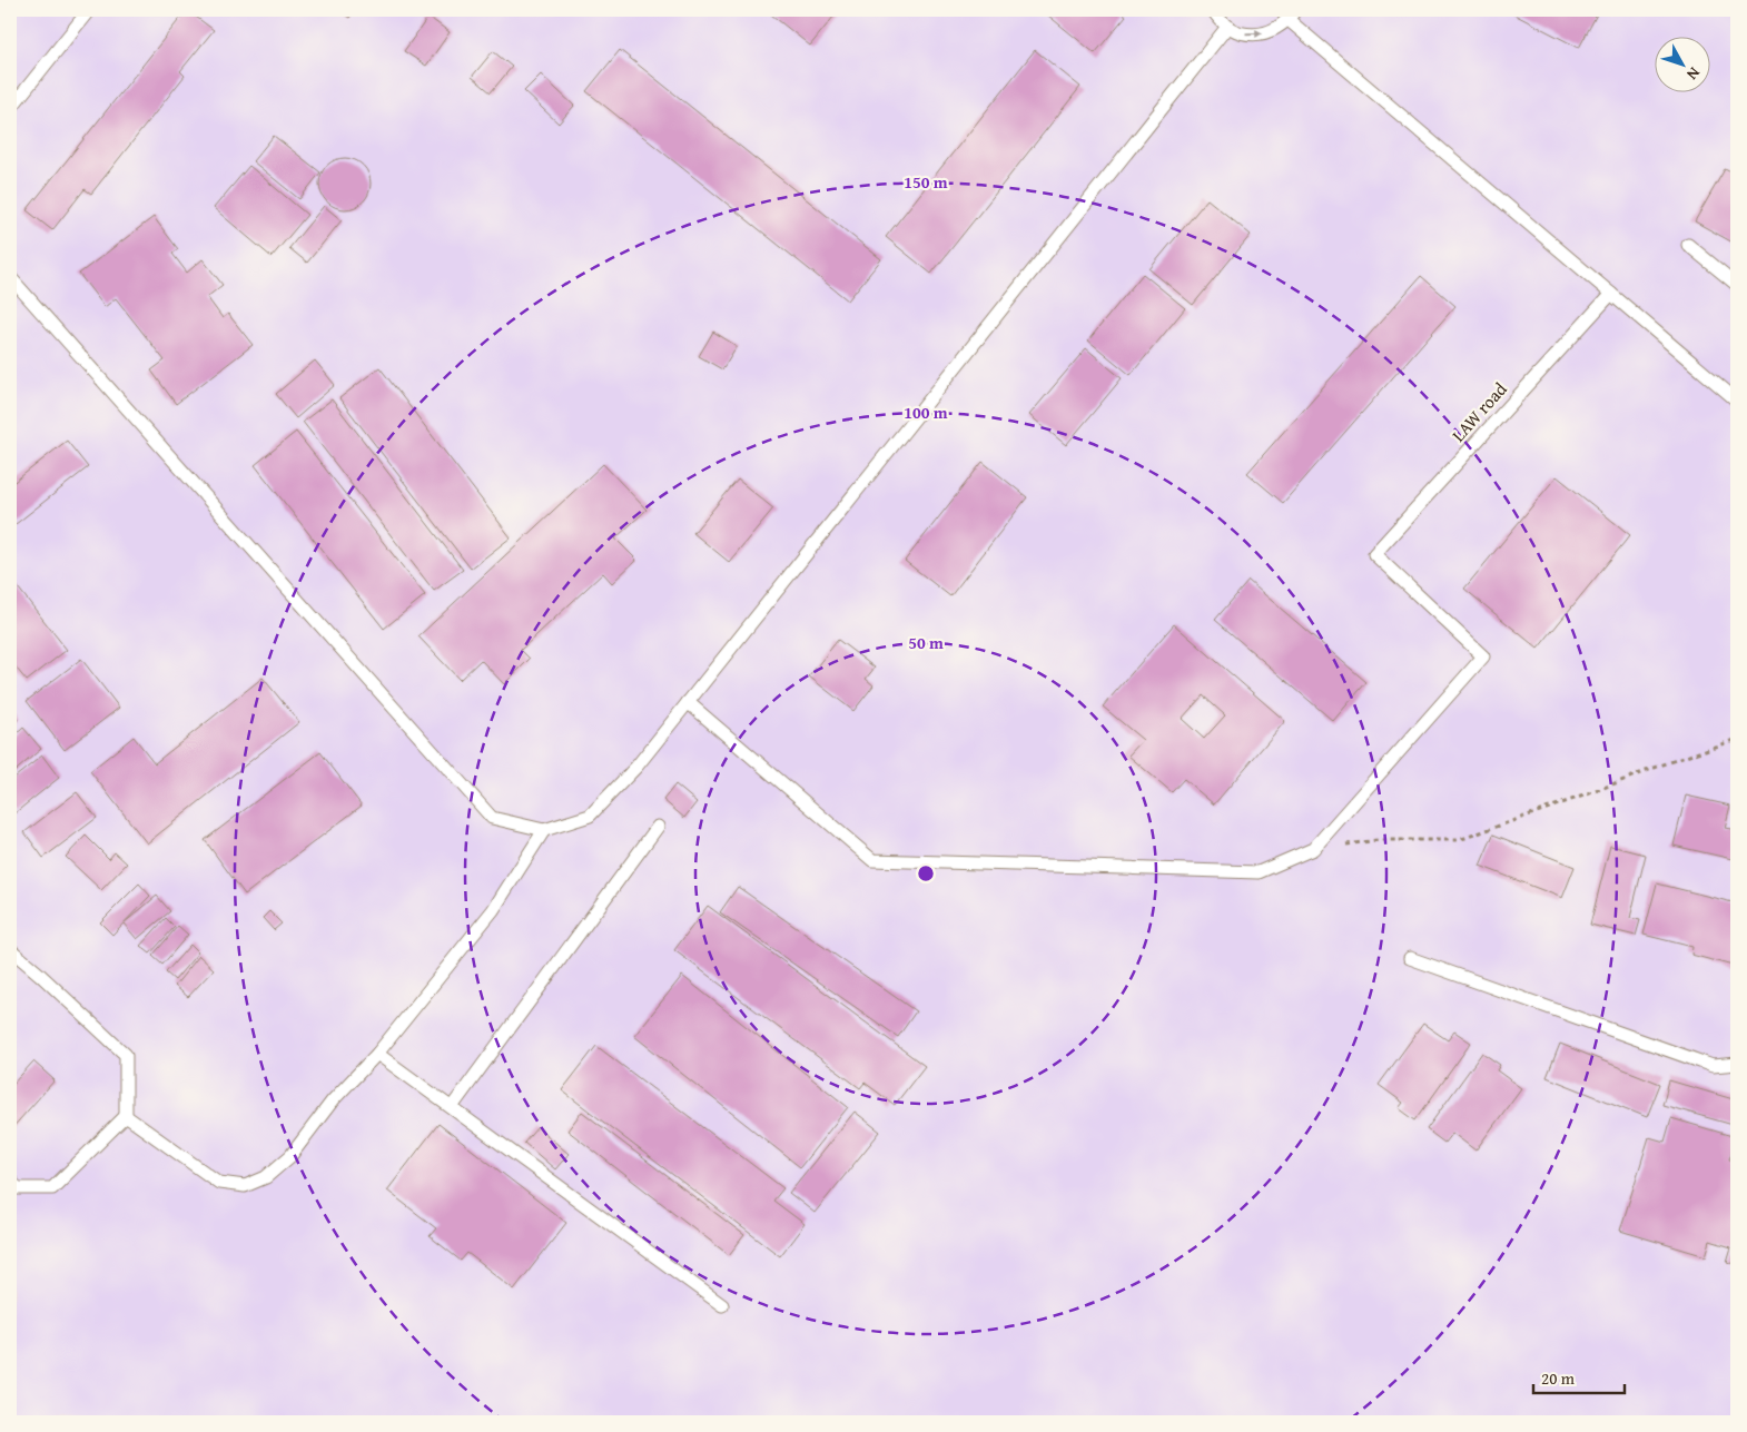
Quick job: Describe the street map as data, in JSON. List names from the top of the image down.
{
  "streets": {
    "lane": ["LAW road"]
  },
  "scale_bar": "20 m",
  "north": "bottom right",
  "rings": ["150 m", "100 m", "50 m"]
}
